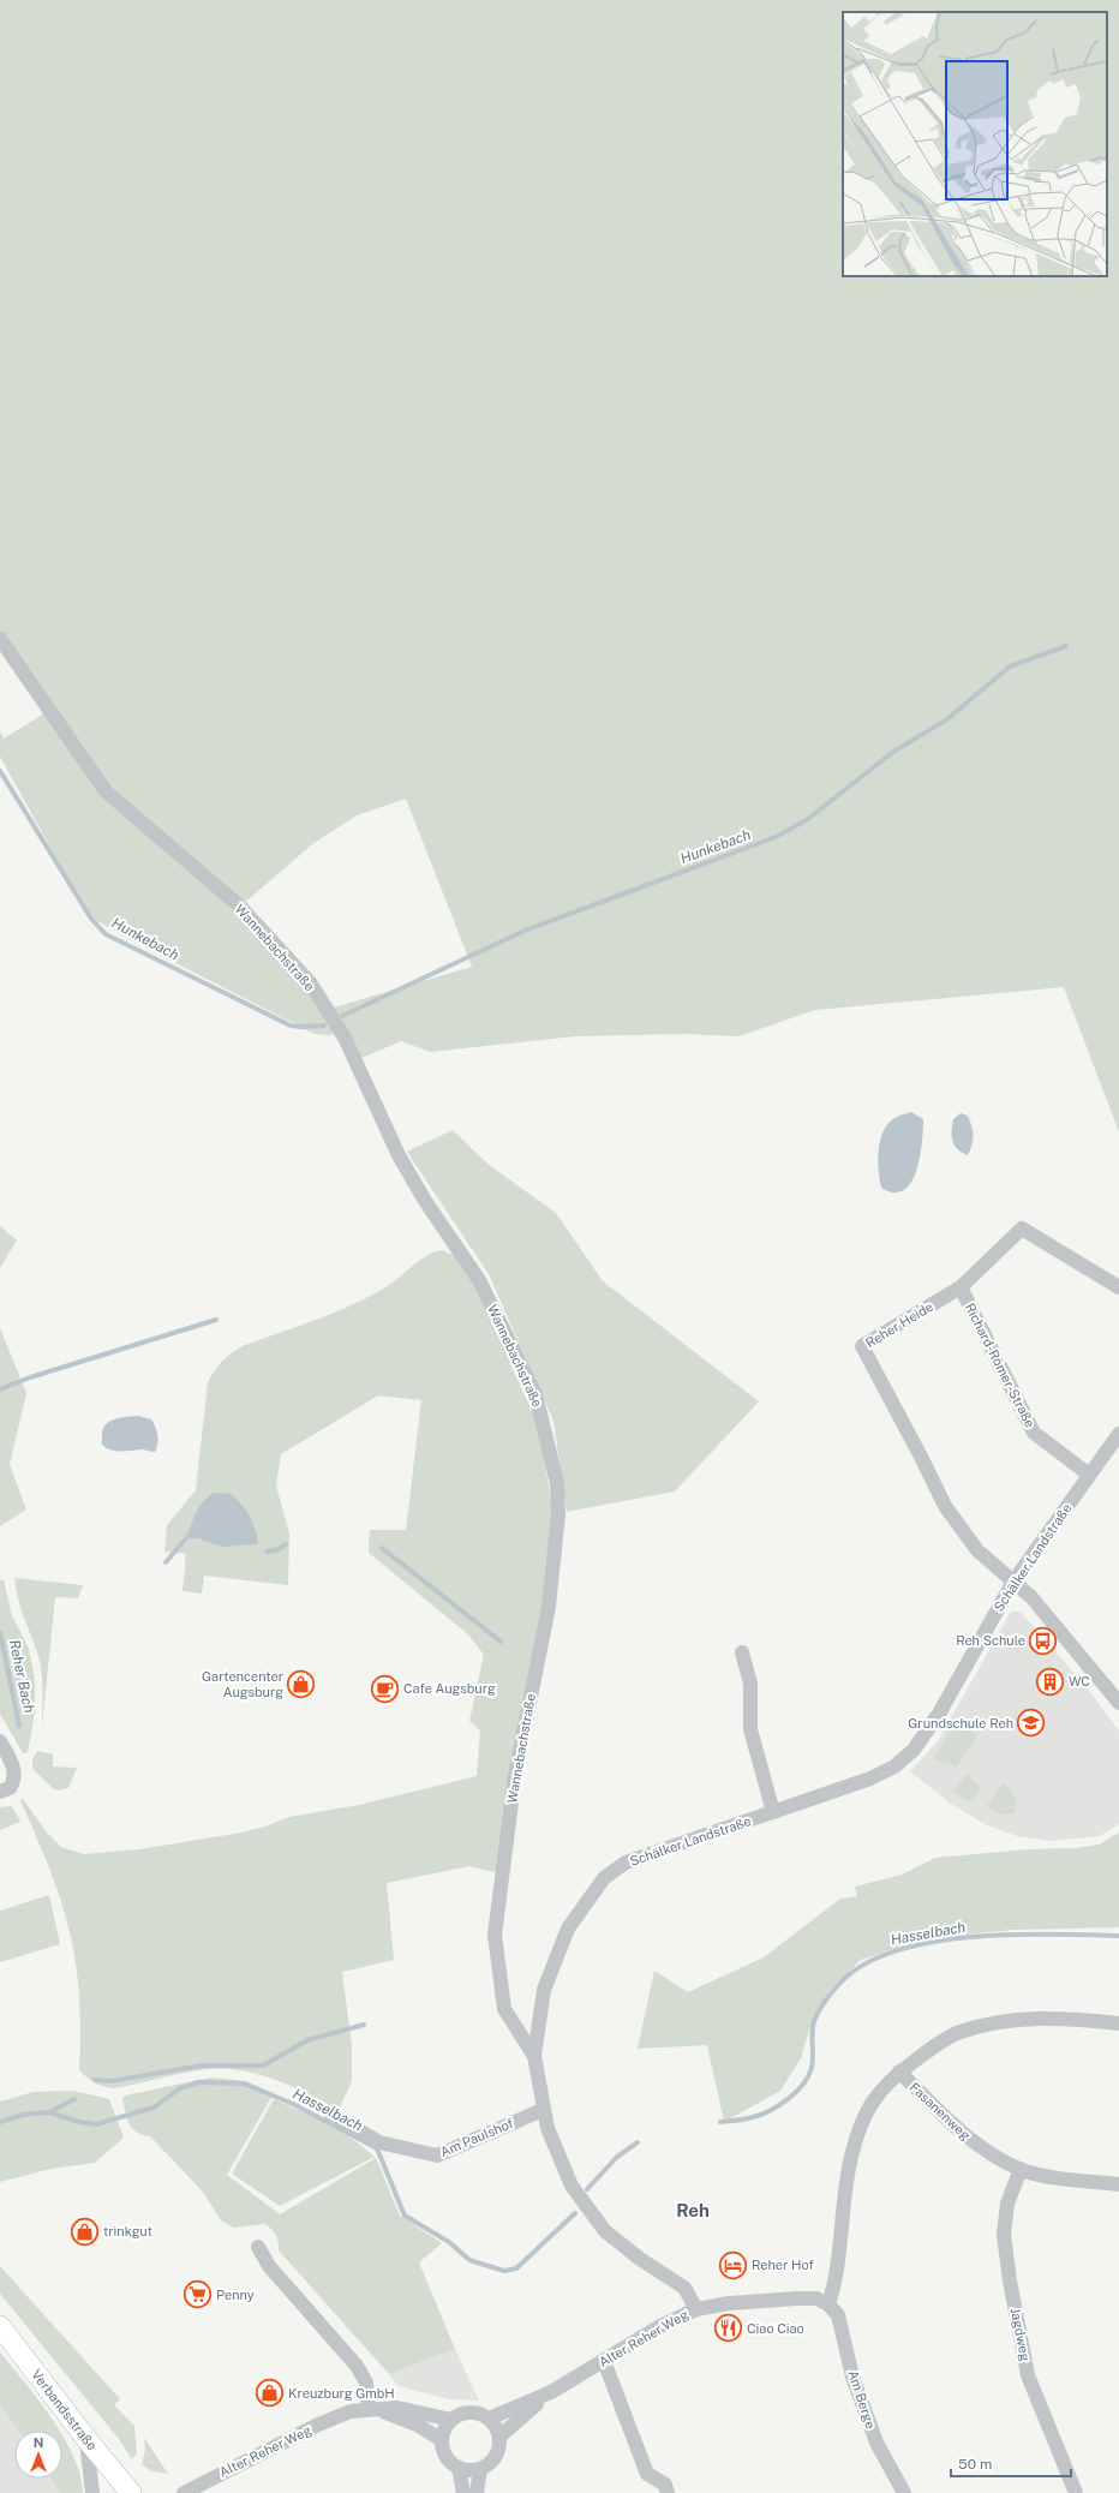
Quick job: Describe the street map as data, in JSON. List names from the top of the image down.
{
  "streets": {
    "main road": ["Verbandsstraße"],
    "street": [
      "Wannebachstraße",
      "Reher Heide",
      "Richard-Römer-Straße",
      "Schälker Landstraße",
      "Fasanenweg",
      "Am Paulshof",
      "Jagdweg",
      "Alter Reher Weg",
      "Am Berge"
    ]
  },
  "crossings": [
    ["Wannebachstraße", "Schälker Landstraße"],
    ["Wannebachstraße", "Am Paulshof"],
    ["Wannebachstraße", "Alter Reher Weg"],
    ["Reher Heide", "Richard-Römer-Straße"],
    ["Reher Heide", "Schälker Landstraße"],
    ["Richard-Römer-Straße", "Schälker Landstraße"],
    ["Fasanenweg", "Jagdweg"],
    ["Alter Reher Weg", "Am Berge"]
  ],
  "districts": ["Reh"],
  "water": ["Hunkebach", "Reher Bach", "Hasselbach"],
  "places": {
    "bus stop": ["Reh Schule"],
    "building": ["WC"],
    "shop": ["Gartencenter Augsburg", "trinkgut", "Kreuzburg GmbH"],
    "cafe": ["Cafe Augsburg"],
    "school or university": ["Grundschule Reh"],
    "hotel": ["Reher Hof"],
    "supermarket": ["Penny"],
    "restaurant": ["Ciao Ciao"]
  },
  "scale_bar": "50 m",
  "north": "top"
}
